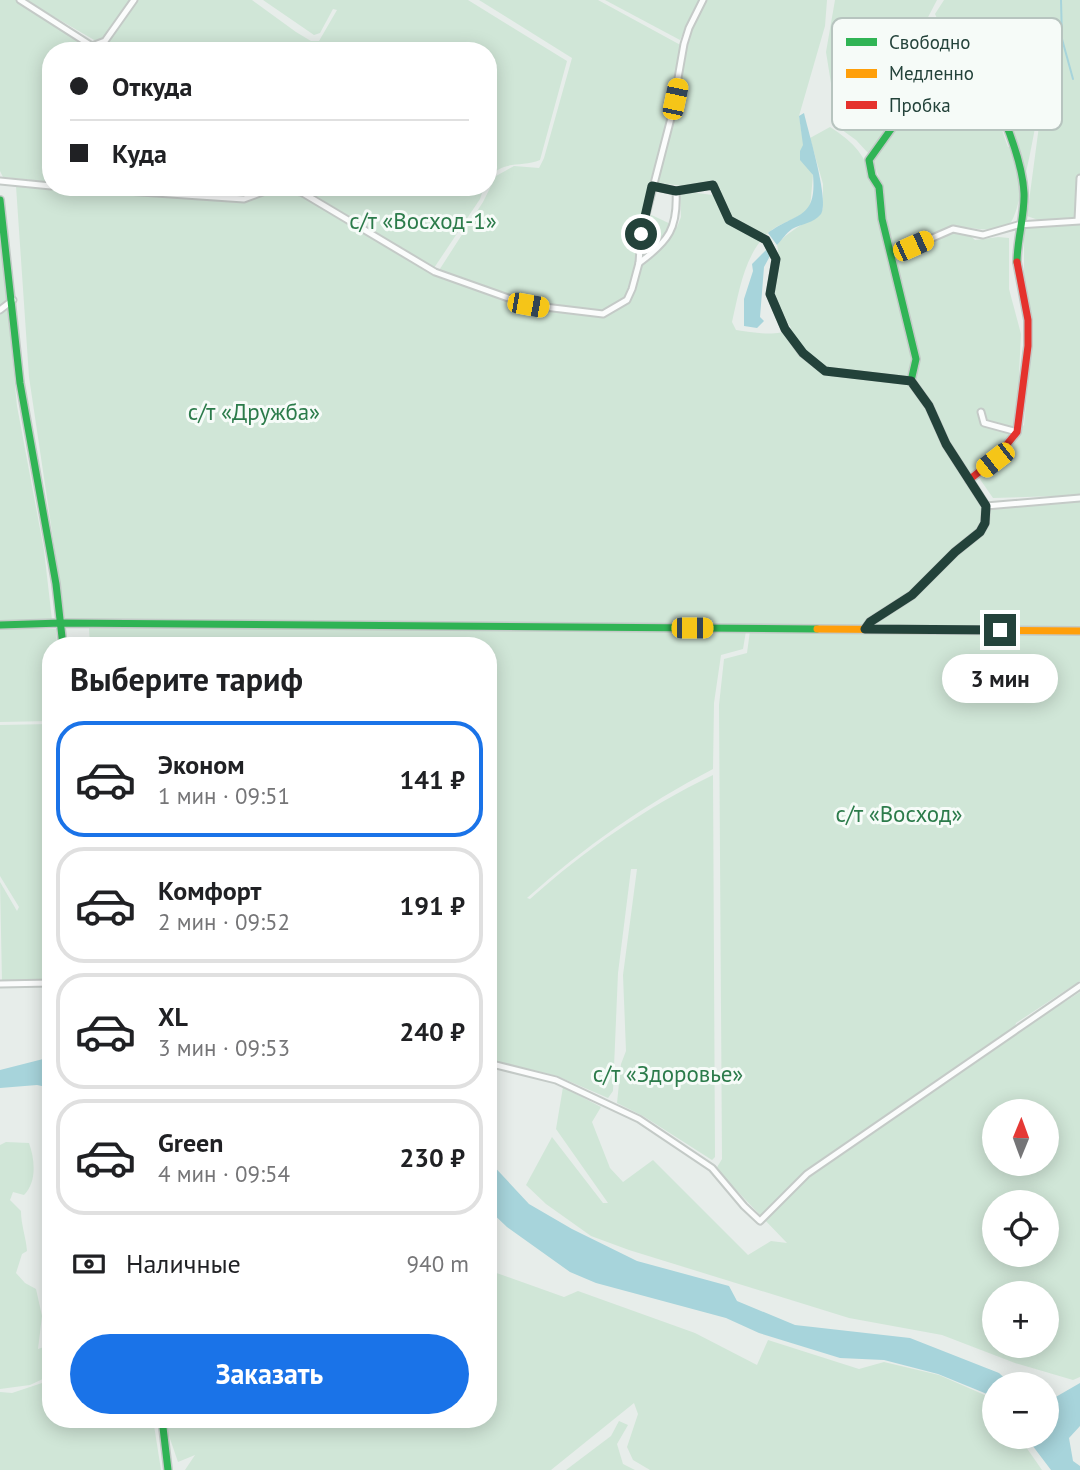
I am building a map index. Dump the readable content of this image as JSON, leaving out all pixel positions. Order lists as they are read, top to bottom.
{
  "parks": [
    "с/т «Восход-1»",
    "с/т «Дружба»",
    "с/т «Восход»",
    "с/т «Здоровье»"
  ],
  "legend": ["Свободно", "Медленно", "Пробка"],
  "north": "top",
  "page": {
    "banner": ["Откуда", "Куда"],
    "heading": "Выберите тариф",
    "bubble": "3 мин",
    "list": [
      {
        "name": "Эконом",
        "note": "1 мин · 09:51",
        "value": "141 ₽"
      },
      {
        "name": "Комфорт",
        "note": "2 мин · 09:52",
        "value": "191 ₽"
      },
      {
        "name": "XL",
        "note": "3 мин · 09:53",
        "value": "240 ₽"
      },
      {
        "name": "Green",
        "note": "4 мин · 09:54",
        "value": "230 ₽"
      }
    ],
    "map_buttons": ["+", "−"],
    "pay": ["Наличные", "940 m"],
    "buttons": "Заказать"
  }
}
